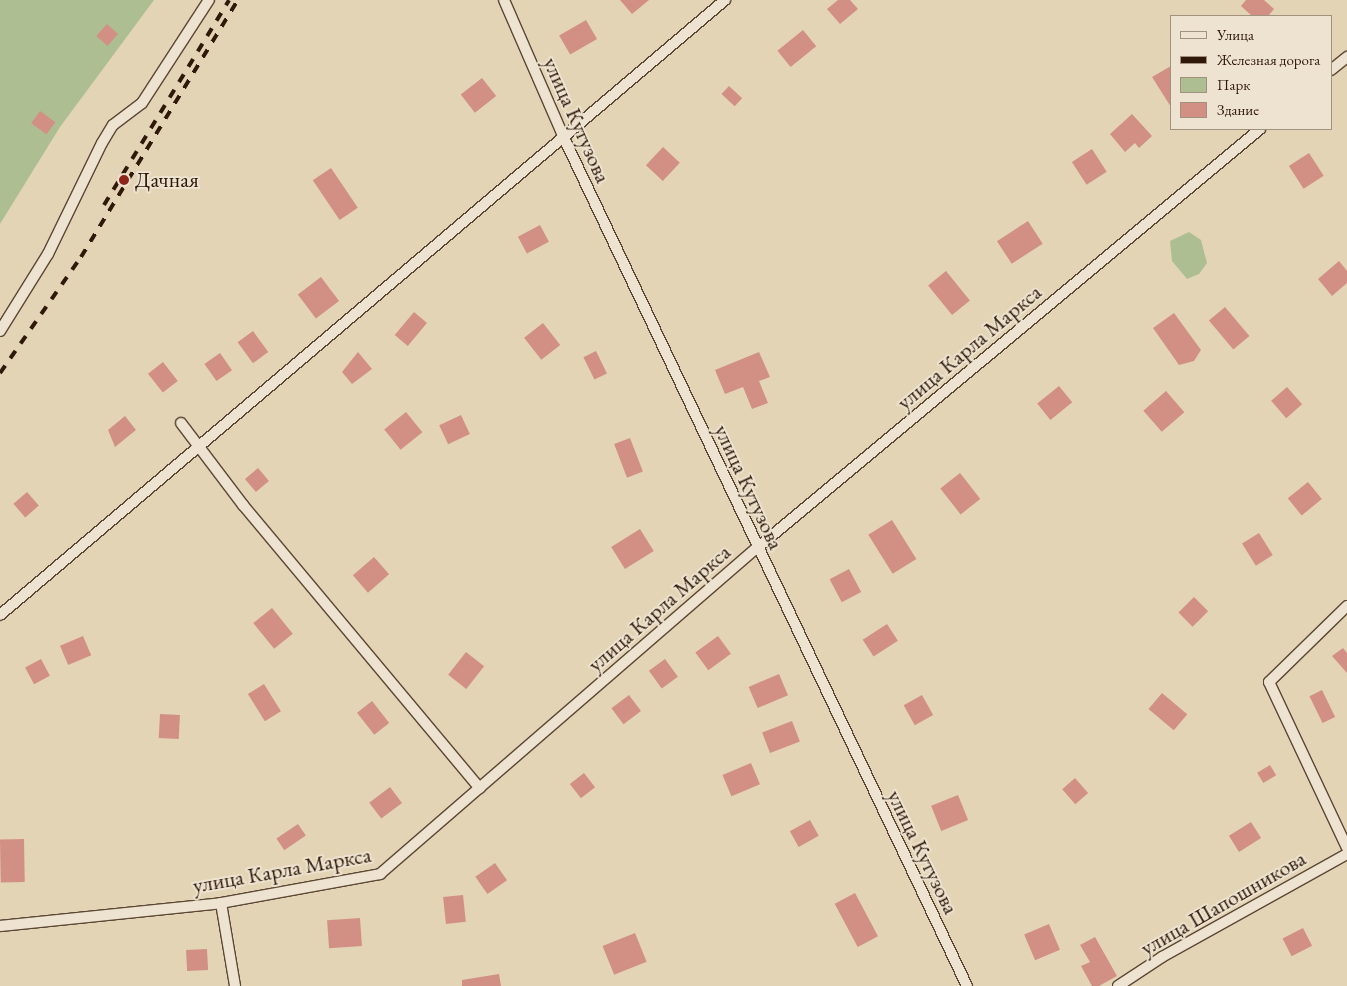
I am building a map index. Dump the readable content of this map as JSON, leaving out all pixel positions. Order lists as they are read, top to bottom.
{
  "streets": {
    "street": ["улица Кутузова", "улица Карла Маркса", "улица Шапошникова"]
  },
  "crossings": [
    ["улица Кутузова", "улица Карла Маркса"]
  ],
  "places": ["Дачная"],
  "legend": [
    "Улица",
    "Железная дорога",
    "Парк",
    "Здание"
  ]
}
